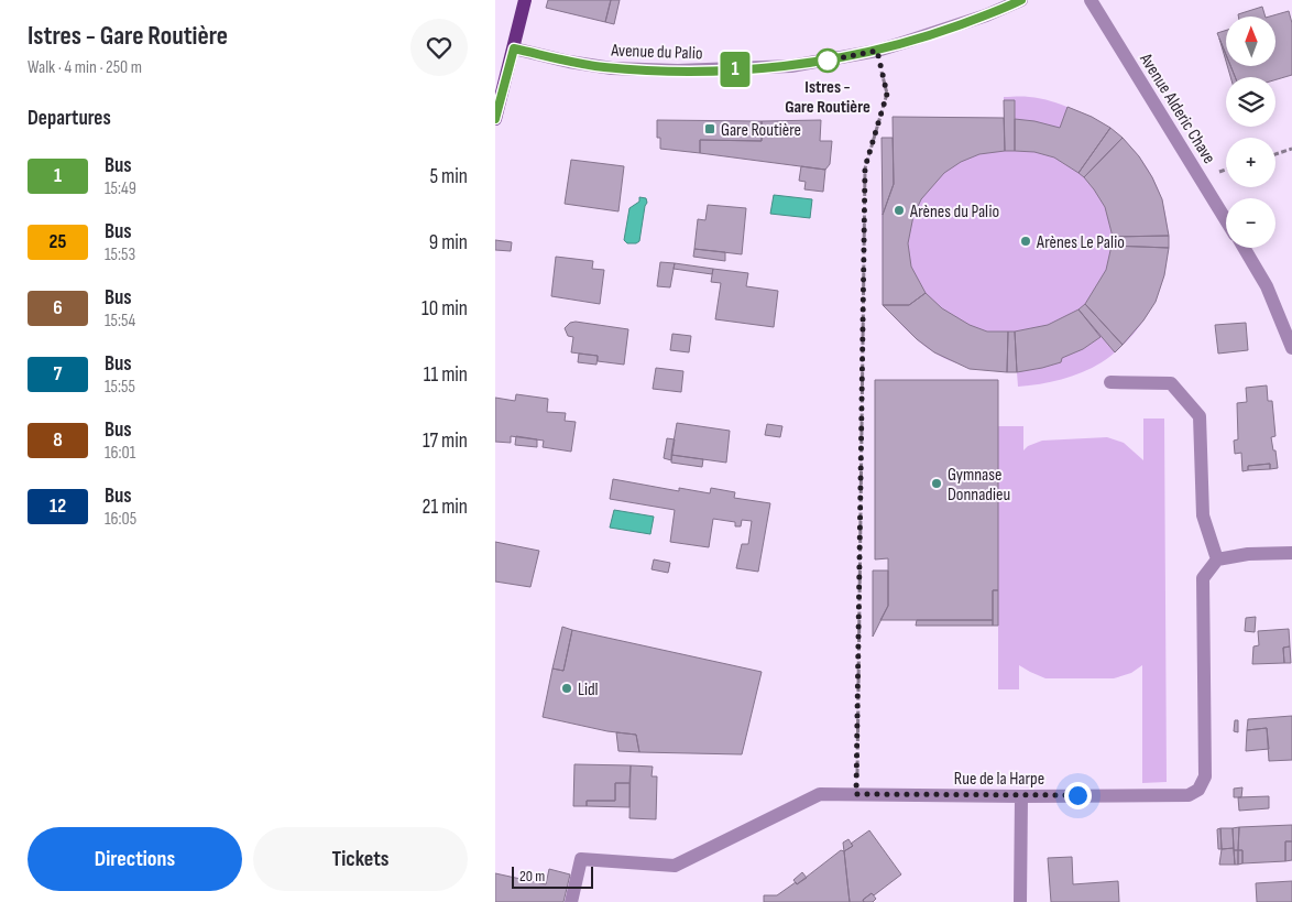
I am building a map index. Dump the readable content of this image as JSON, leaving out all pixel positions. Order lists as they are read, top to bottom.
{
  "streets": {
    "street": ["Avenue du Palio", "Avenue Alderic Chave", "Rue de la Harpe"]
  },
  "places": {
    "other": [
      "Istres - Gare Routière",
      "Arènes du Palio",
      "Arènes Le Palio",
      "Gymnase Donnadieu",
      "Lidl"
    ],
    "transit": ["Gare Routière"]
  },
  "lines": ["bus line 1"],
  "scale_bar": "20 m",
  "north": "top",
  "page": {
    "heading": [
      ["Istres - Gare Routière", "Walk · 4 min · 250 m"],
      "Departures"
    ],
    "on_map": "1",
    "map_buttons": ["+", "−"],
    "list": [
      {
        "mark": "1",
        "name": "Bus",
        "note": "15:49",
        "value": "5 min"
      },
      {
        "mark": "25",
        "name": "Bus",
        "note": "15:53",
        "value": "9 min"
      },
      {
        "mark": "6",
        "name": "Bus",
        "note": "15:54",
        "value": "10 min"
      },
      {
        "mark": "7",
        "name": "Bus",
        "note": "15:55",
        "value": "11 min"
      },
      {
        "mark": "8",
        "name": "Bus",
        "note": "16:01",
        "value": "17 min"
      },
      {
        "mark": "12",
        "name": "Bus",
        "note": "16:05",
        "value": "21 min"
      }
    ],
    "buttons": ["Directions", "Tickets"],
    "scale": "20 m"
  }
}
